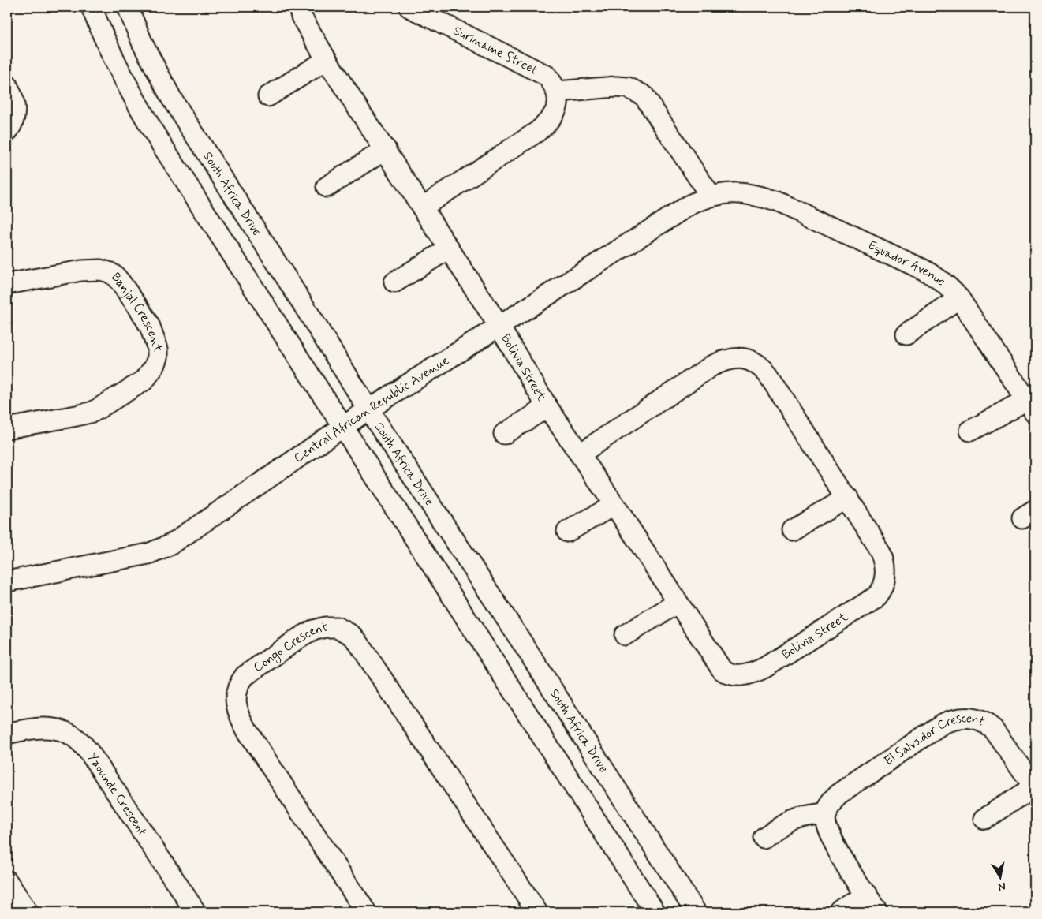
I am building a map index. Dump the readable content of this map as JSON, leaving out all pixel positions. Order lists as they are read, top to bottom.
{
  "streets": {
    "street": [
      "Suriname Street",
      "South Africa Drive",
      "Equador Avenue",
      "Banjal Crescent",
      "Bolivia Street",
      "Central African Republic Avenue",
      "Congo Crescent",
      "El Salvador Crescent",
      "Yaounde Crescent"
    ]
  },
  "crossings": [
    ["South Africa Drive", "Central African Republic Avenue"],
    ["Equador Avenue", "Central African Republic Avenue"],
    ["Bolivia Street", "Central African Republic Avenue"]
  ],
  "north": "bottom"
}
